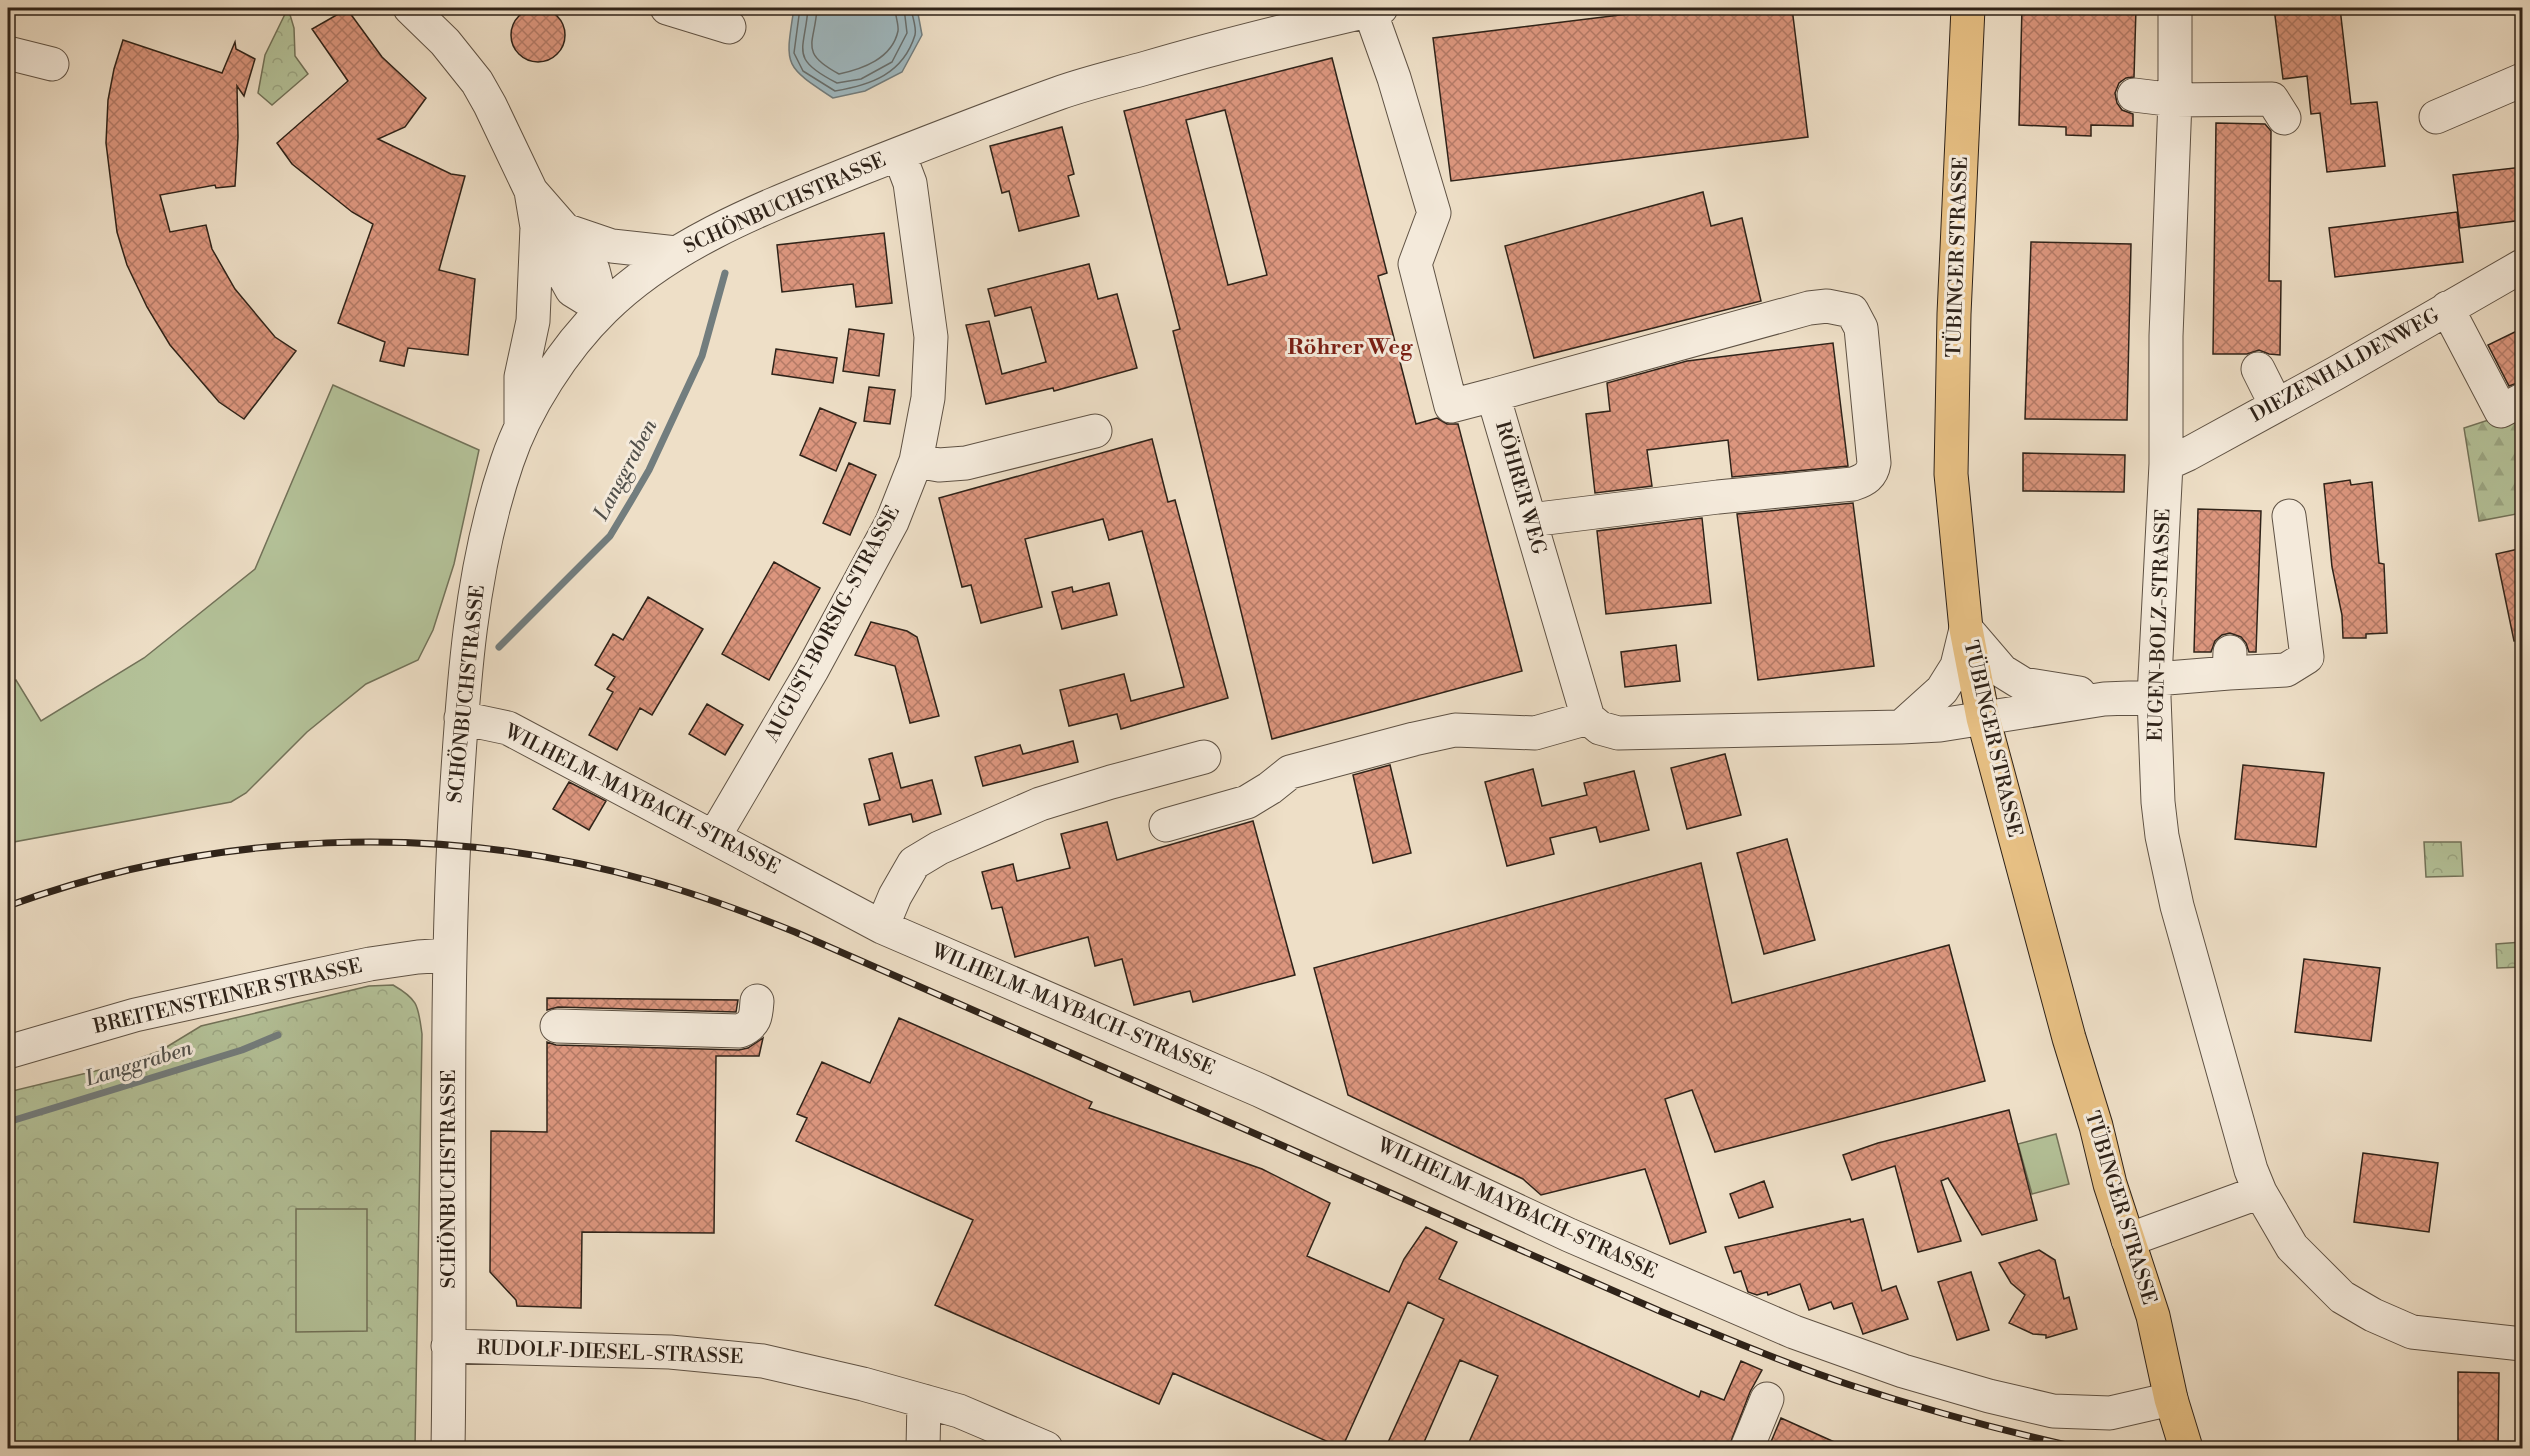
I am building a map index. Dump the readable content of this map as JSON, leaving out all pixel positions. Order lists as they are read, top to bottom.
{
  "streets": {
    "main road": ["TÜBINGER STRASSE"],
    "street": [
      "SCHÖNBUCHSTRASSE",
      "DIEZENHALDENWEG",
      "RÖHRER WEG",
      "AUGUST-BORSIG-STRASSE",
      "EUGEN-BOLZ-STRASSE",
      "WILHELM-MAYBACH-STRASSE",
      "BREITENSTEINER STRASSE",
      "RUDOLF-DIESEL-STRASSE"
    ]
  },
  "crossings": [
    ["SCHÖNBUCHSTRASSE", "RÖHRER WEG"],
    ["SCHÖNBUCHSTRASSE", "AUGUST-BORSIG-STRASSE"],
    ["SCHÖNBUCHSTRASSE", "WILHELM-MAYBACH-STRASSE"],
    ["SCHÖNBUCHSTRASSE", "BREITENSTEINER STRASSE"],
    ["SCHÖNBUCHSTRASSE", "RUDOLF-DIESEL-STRASSE"],
    ["TÜBINGER STRASSE", "WILHELM-MAYBACH-STRASSE"],
    ["DIEZENHALDENWEG", "EUGEN-BOLZ-STRASSE"],
    ["AUGUST-BORSIG-STRASSE", "WILHELM-MAYBACH-STRASSE"]
  ],
  "districts": ["Röhrer Weg"],
  "water": ["Langgraben"]
}
